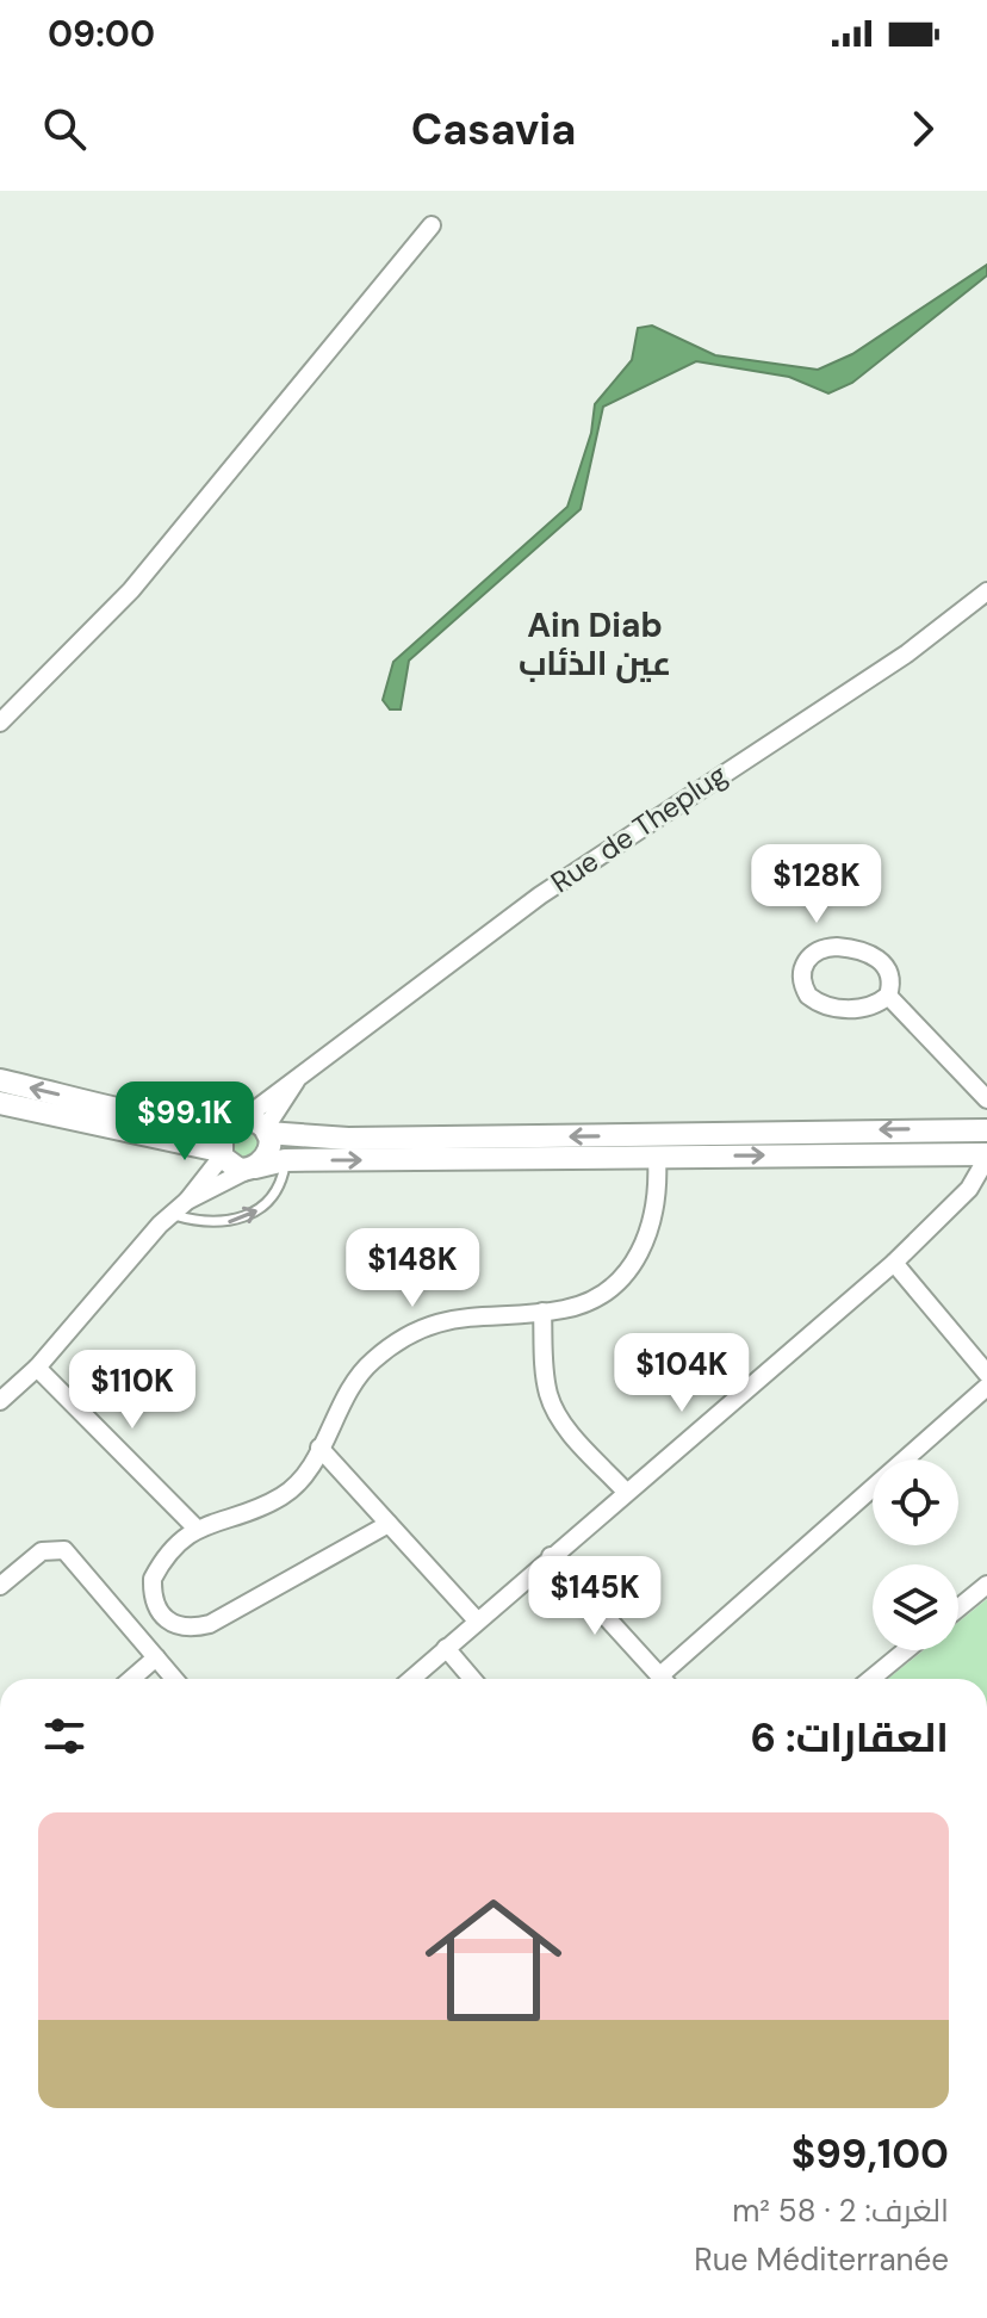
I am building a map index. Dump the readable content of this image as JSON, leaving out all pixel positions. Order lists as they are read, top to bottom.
{
  "streets": {
    "street": ["Rue de Theplug"]
  },
  "districts": ["Ain Diab عين الذئاب"],
  "page": {
    "status": "09:00",
    "header": "Casavia",
    "price": [
      "$128K",
      "$99.1K",
      "$148K",
      "$104K",
      "$110K",
      "$145K"
    ],
    "heading": "العقارات: 6",
    "list": [
      {
        "name": "$99,100",
        "note": "الغرف: 2 · 58 m² · Rue Méditerranée"
      }
    ]
  }
}
